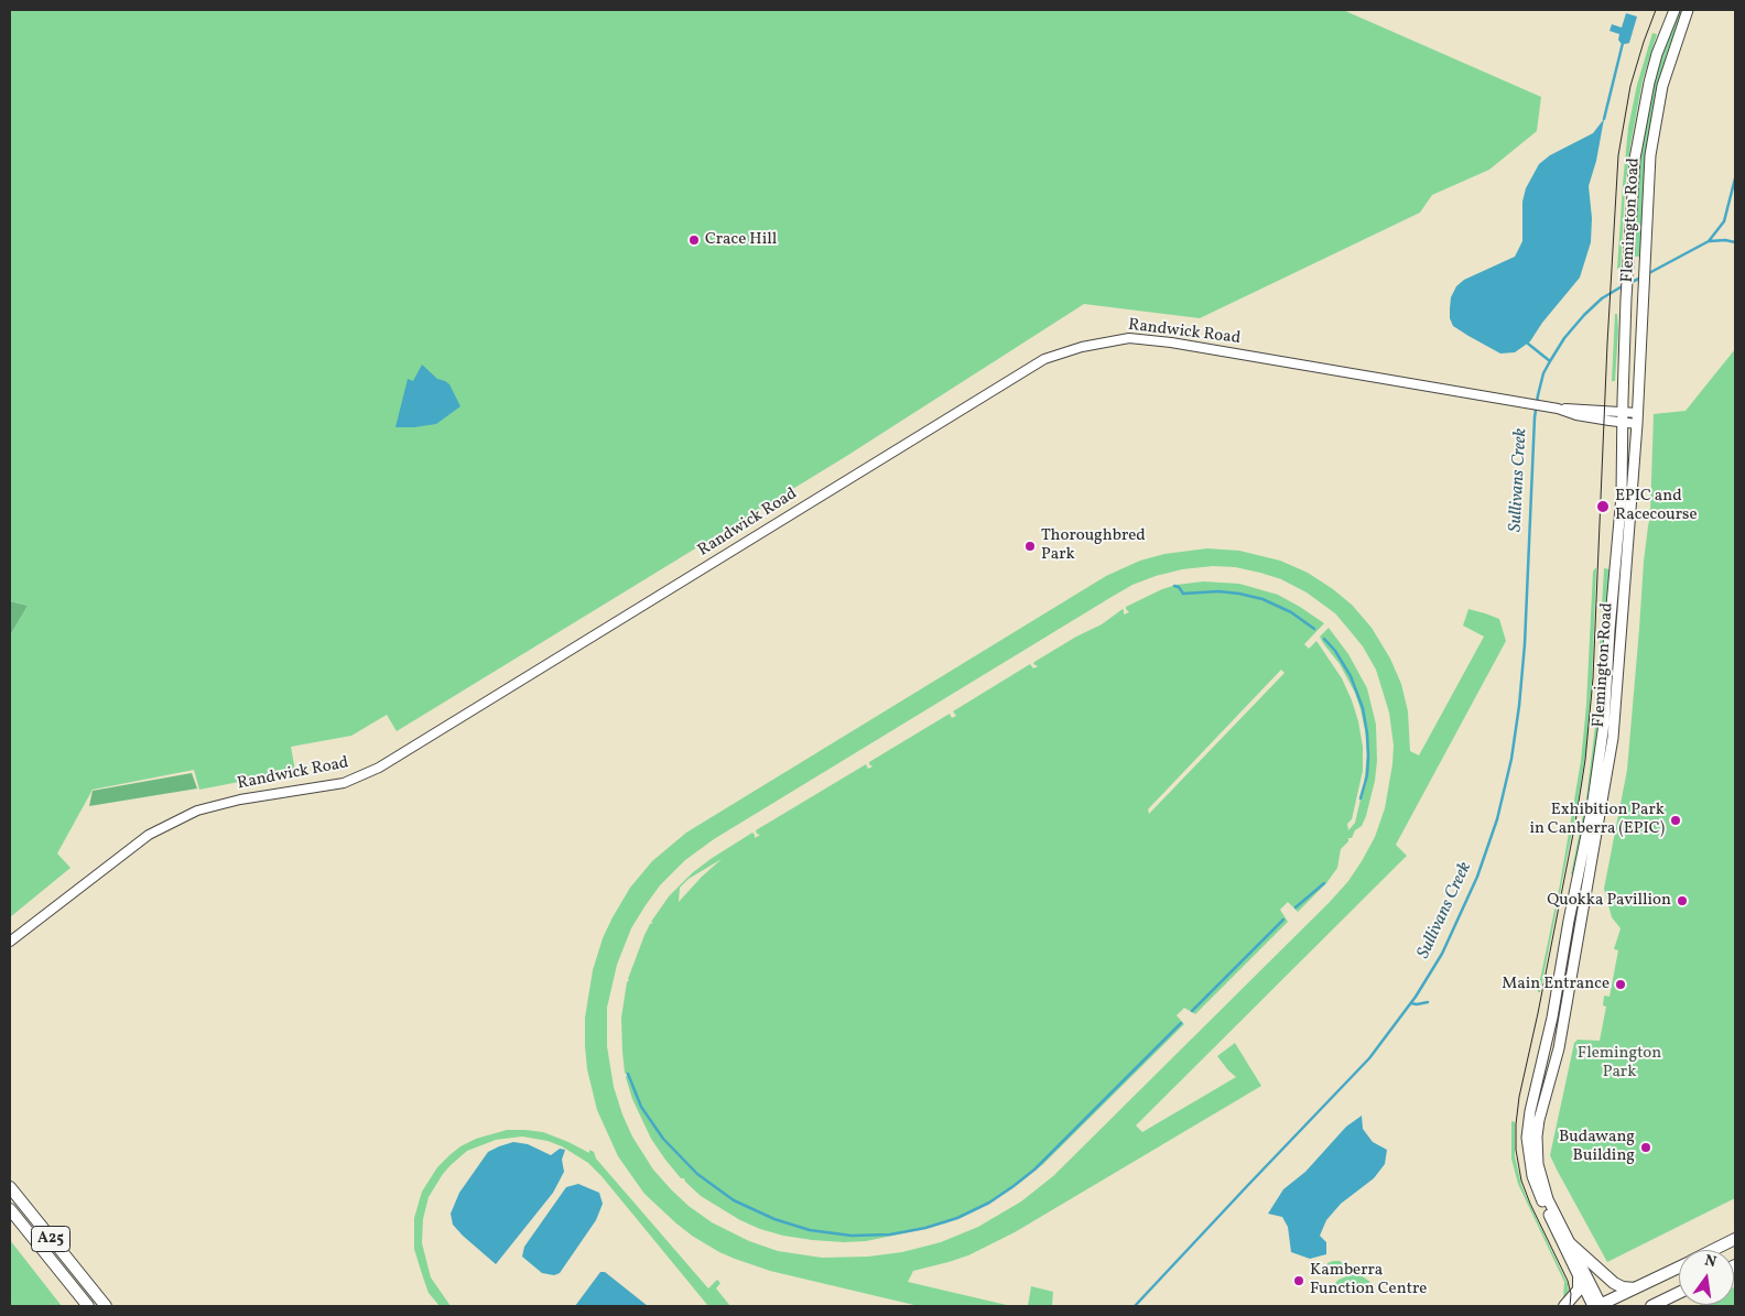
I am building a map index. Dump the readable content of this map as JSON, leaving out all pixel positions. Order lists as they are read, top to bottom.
{
  "streets": {
    "highway": ["A25"],
    "main road": ["Flemington Road"],
    "street": ["Randwick Road"]
  },
  "crossings": [
    ["Flemington Road", "Randwick Road"]
  ],
  "water": ["Sullivans Creek"],
  "parks": ["Flemington Park"],
  "places": [
    "Crace Hill",
    "EPIC and Racecourse",
    "Thoroughbred Park",
    "Exhibition Park in Canberra (EPIC)",
    "Quokka Pavillion",
    "Main Entrance",
    "Budawang Building",
    "Kamberra Function Centre"
  ],
  "north": "top"
}
